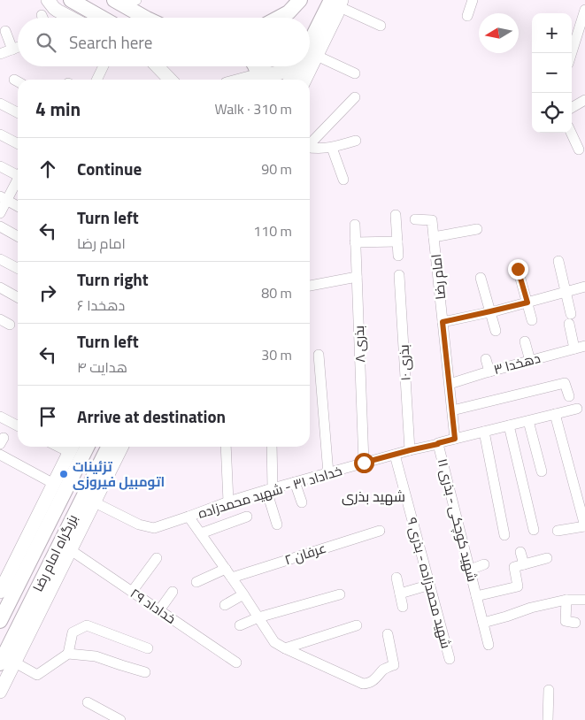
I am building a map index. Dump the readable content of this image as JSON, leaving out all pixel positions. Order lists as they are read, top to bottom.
{
  "streets": {
    "highway": ["بزرگراه امام رضا"],
    "street": [
      "امام رضا",
      "بذری ۸",
      "بذری ۱۰",
      "دهخدا ۳",
      "خداداد ۳۱ - شهید محمدزاده",
      "شهید کوچکی - بذری ۱۱",
      "عرفان ۲",
      "شهید محمدزاده - بذری ۹",
      "خداداد ۲۹"
    ]
  },
  "crossings": [
    ["امام رضا", "دهخدا ۳"],
    ["امام رضا", "خداداد ۳۱ - شهید محمدزاده"],
    ["بذری ۸", "خداداد ۳۱ - شهید محمدزاده"],
    ["بذری ۱۰", "خداداد ۳۱ - شهید محمدزاده"],
    ["خداداد ۳۱ - شهید محمدزاده", "شهید کوچکی - بذری ۱۱"],
    ["خداداد ۳۱ - شهید محمدزاده", "بزرگراه امام رضا"],
    ["خداداد ۳۱ - شهید محمدزاده", "شهید محمدزاده - بذری ۹"]
  ],
  "districts": ["شهید بذری"],
  "places": ["تزئینات اتومبیل فیروزی"],
  "north": "left",
  "page": {
    "map_buttons": ["+", "−"],
    "search": "Search here",
    "heading": ["4 min", "Walk · 310 m"],
    "list": [
      ["Continue", "90 m"],
      ["Turn left", "امام رضا", "110 m"],
      ["Turn right", "دهخدا ۶", "80 m"],
      ["Turn left", "هدایت ۴", "30 m"],
      "Arrive at destination"
    ]
  }
}
